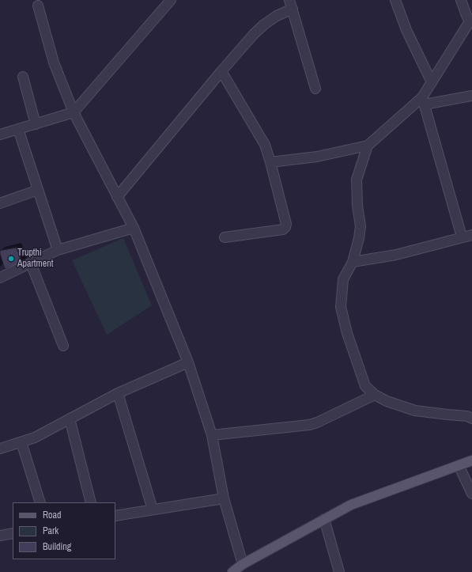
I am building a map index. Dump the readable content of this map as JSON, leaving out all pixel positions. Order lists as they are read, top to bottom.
{
  "places": ["Trupthi Apartment"],
  "legend": ["Road", "Park", "Building"]
}
